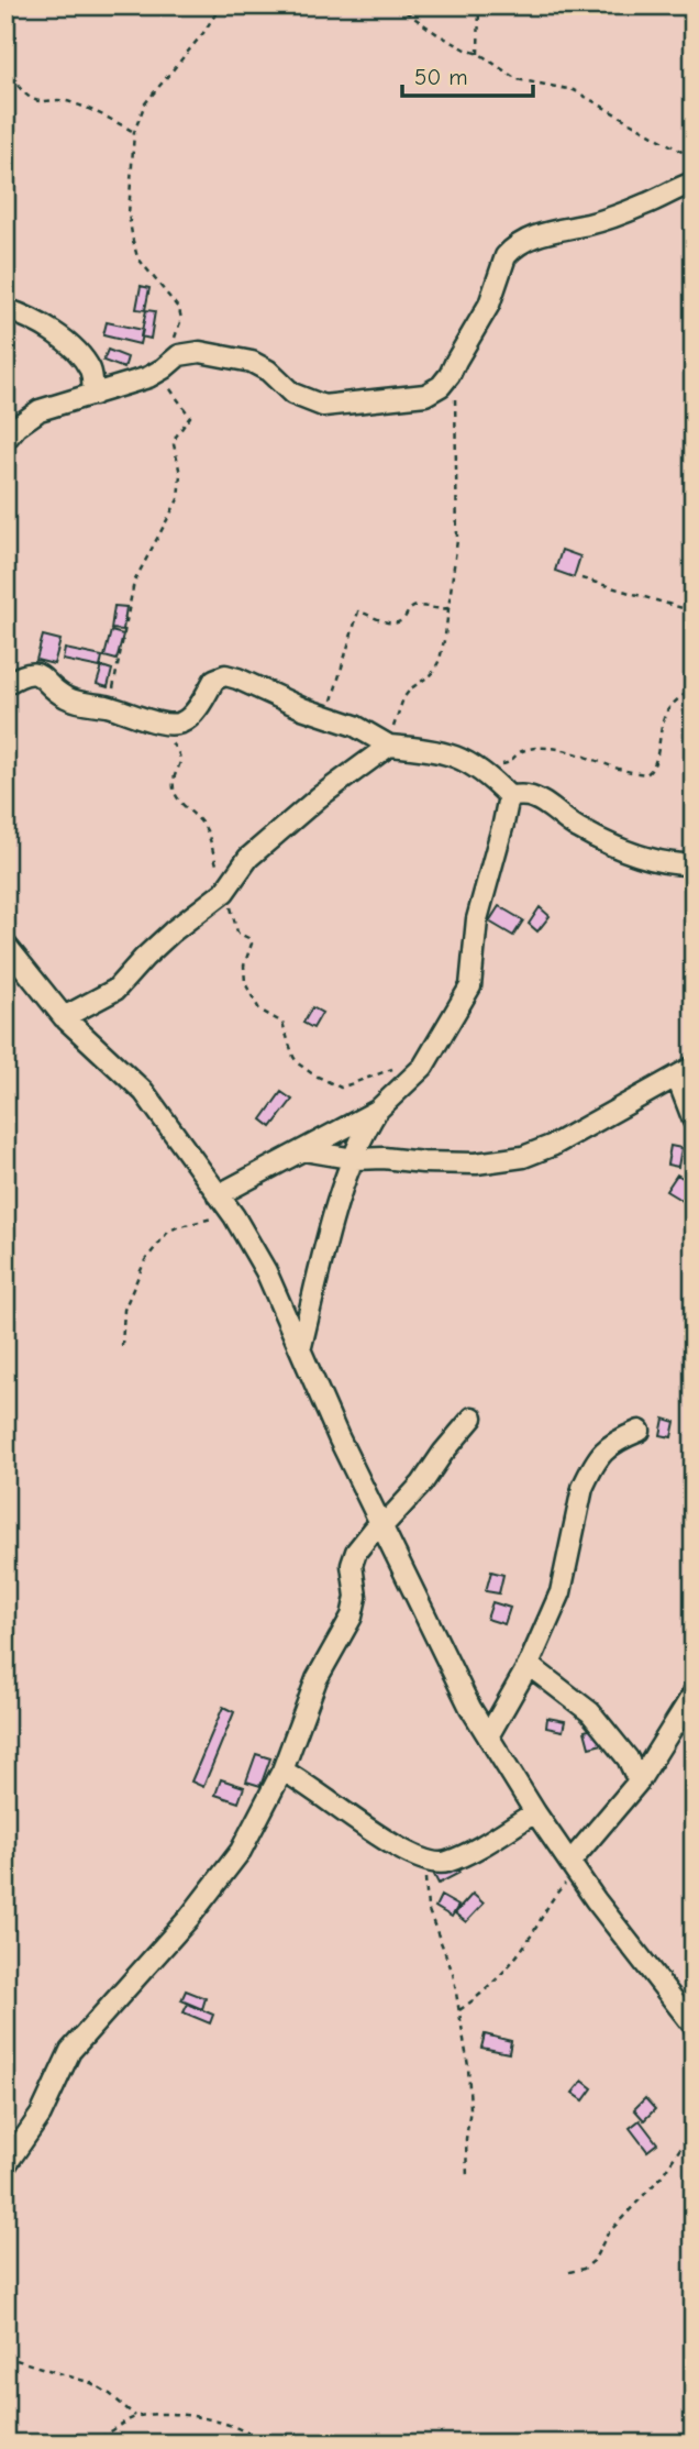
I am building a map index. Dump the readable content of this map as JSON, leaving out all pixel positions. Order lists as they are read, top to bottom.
{
  "scale_bar": "50 m"
}
